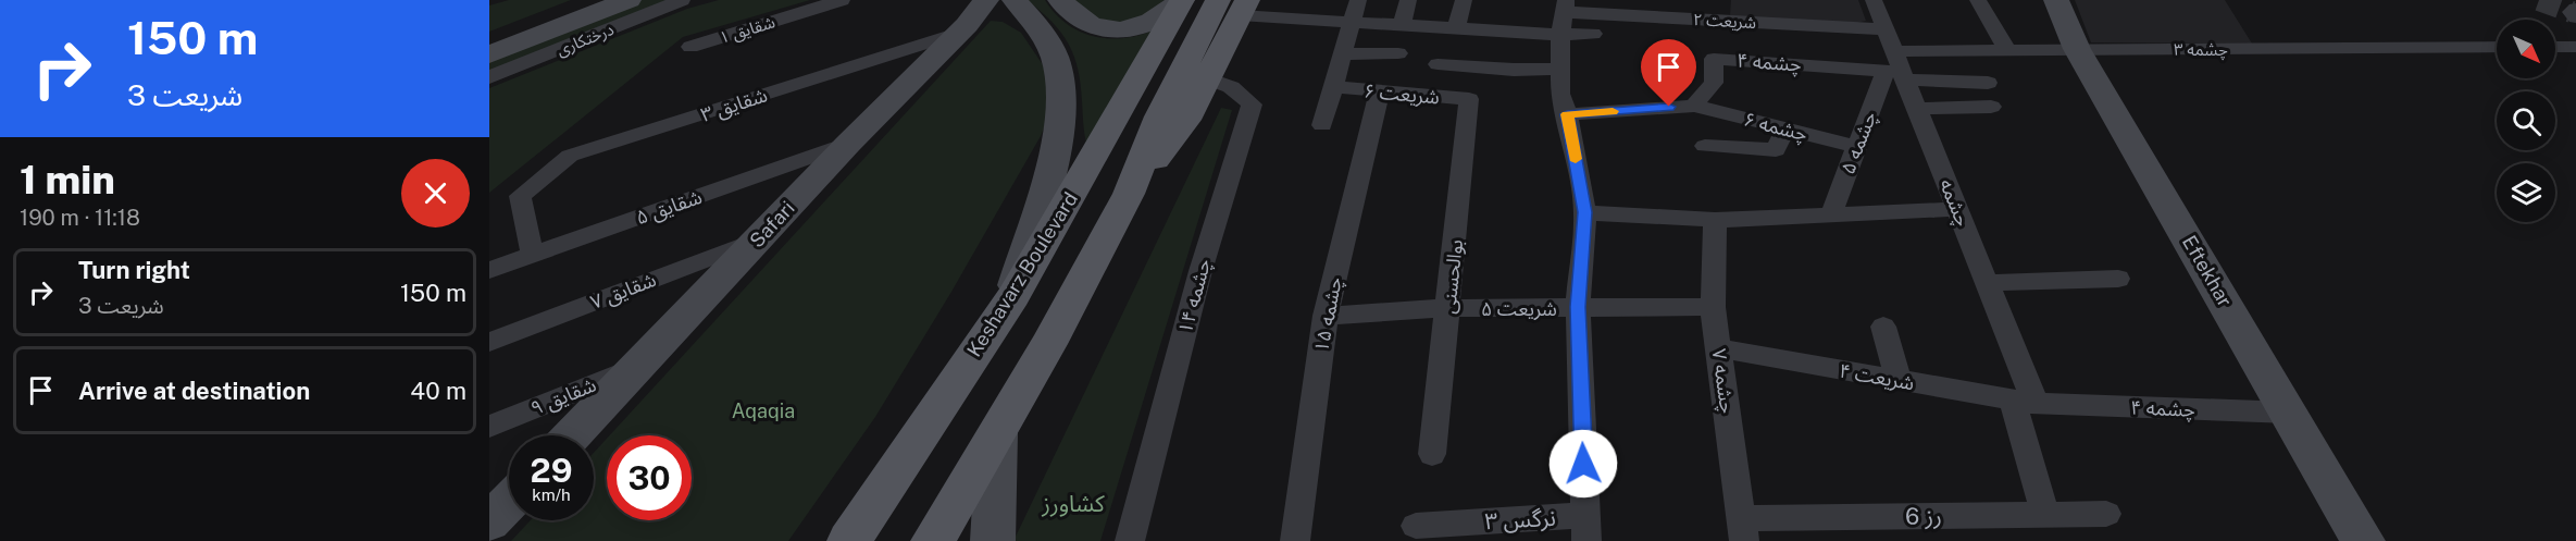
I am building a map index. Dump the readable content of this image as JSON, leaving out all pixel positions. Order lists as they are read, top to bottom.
{
  "streets": {
    "main road": ["Keshavarz Boulevard"],
    "street": [
      "شریعت ۲",
      "شقایق ۱",
      "درختکاری",
      "چشمه ۳",
      "چشمه ۴",
      "شریعت ۶",
      "شقایق ۳",
      "چشمه ۶",
      "چشمه ۵",
      "چشمه",
      "شقایق ۵",
      "Safari",
      "Eftekhar",
      "بوالحسنی",
      "شقایق ۷",
      "چشمه ۱۴",
      "شریعت ۵",
      "چشمه ۱۵",
      "شریعت ۴",
      "چشمه ۷",
      "شقایق ۹",
      "رز 6",
      "نرگس ۳"
    ]
  },
  "crossings": [
    ["شریعت ۲", "چشمه"],
    ["چشمه ۳", "چشمه ۴"],
    ["چشمه ۳", "چشمه ۵"],
    ["چشمه ۳", "چشمه"],
    ["چشمه ۳", "Eftekhar"],
    ["چشمه ۴", "چشمه ۶"],
    ["چشمه ۴", "چشمه ۵"],
    ["چشمه ۴", "چشمه"],
    ["چشمه ۴", "Eftekhar"],
    ["چشمه ۴", "شریعت ۴"],
    ["شریعت ۶", "بوالحسنی"],
    ["شریعت ۶", "چشمه ۱۵"],
    ["شقایق ۳", "شقایق ۵"],
    ["شقایق ۳", "Safari"],
    ["چشمه ۶", "چشمه ۵"],
    ["چشمه ۵", "چشمه"],
    ["چشمه", "شریعت ۴"],
    ["چشمه", "رز 6"],
    ["شقایق ۵", "Safari"],
    ["Safari", "شقایق ۷"],
    ["Safari", "شقایق ۹"],
    ["بوالحسنی", "شریعت ۵"],
    ["شریعت ۵", "چشمه ۱۵"],
    ["شریعت ۵", "چشمه ۷"],
    ["شریعت ۴", "چشمه ۷"],
    ["چشمه ۷", "رز 6"]
  ],
  "parks": ["Aqaqia", "کشاورز"],
  "north": "bottom right",
  "page": {
    "turn": ["150 m", "شریعت 3"],
    "heading": ["1 min", "190 m · 11:18"],
    "list": [
      {
        "name": "Turn right",
        "note": "شریعت 3",
        "value": "150 m"
      },
      {
        "name": "Arrive at destination",
        "value": "40 m"
      }
    ],
    "speed": "29 km/h",
    "limit": "30"
  }
}
